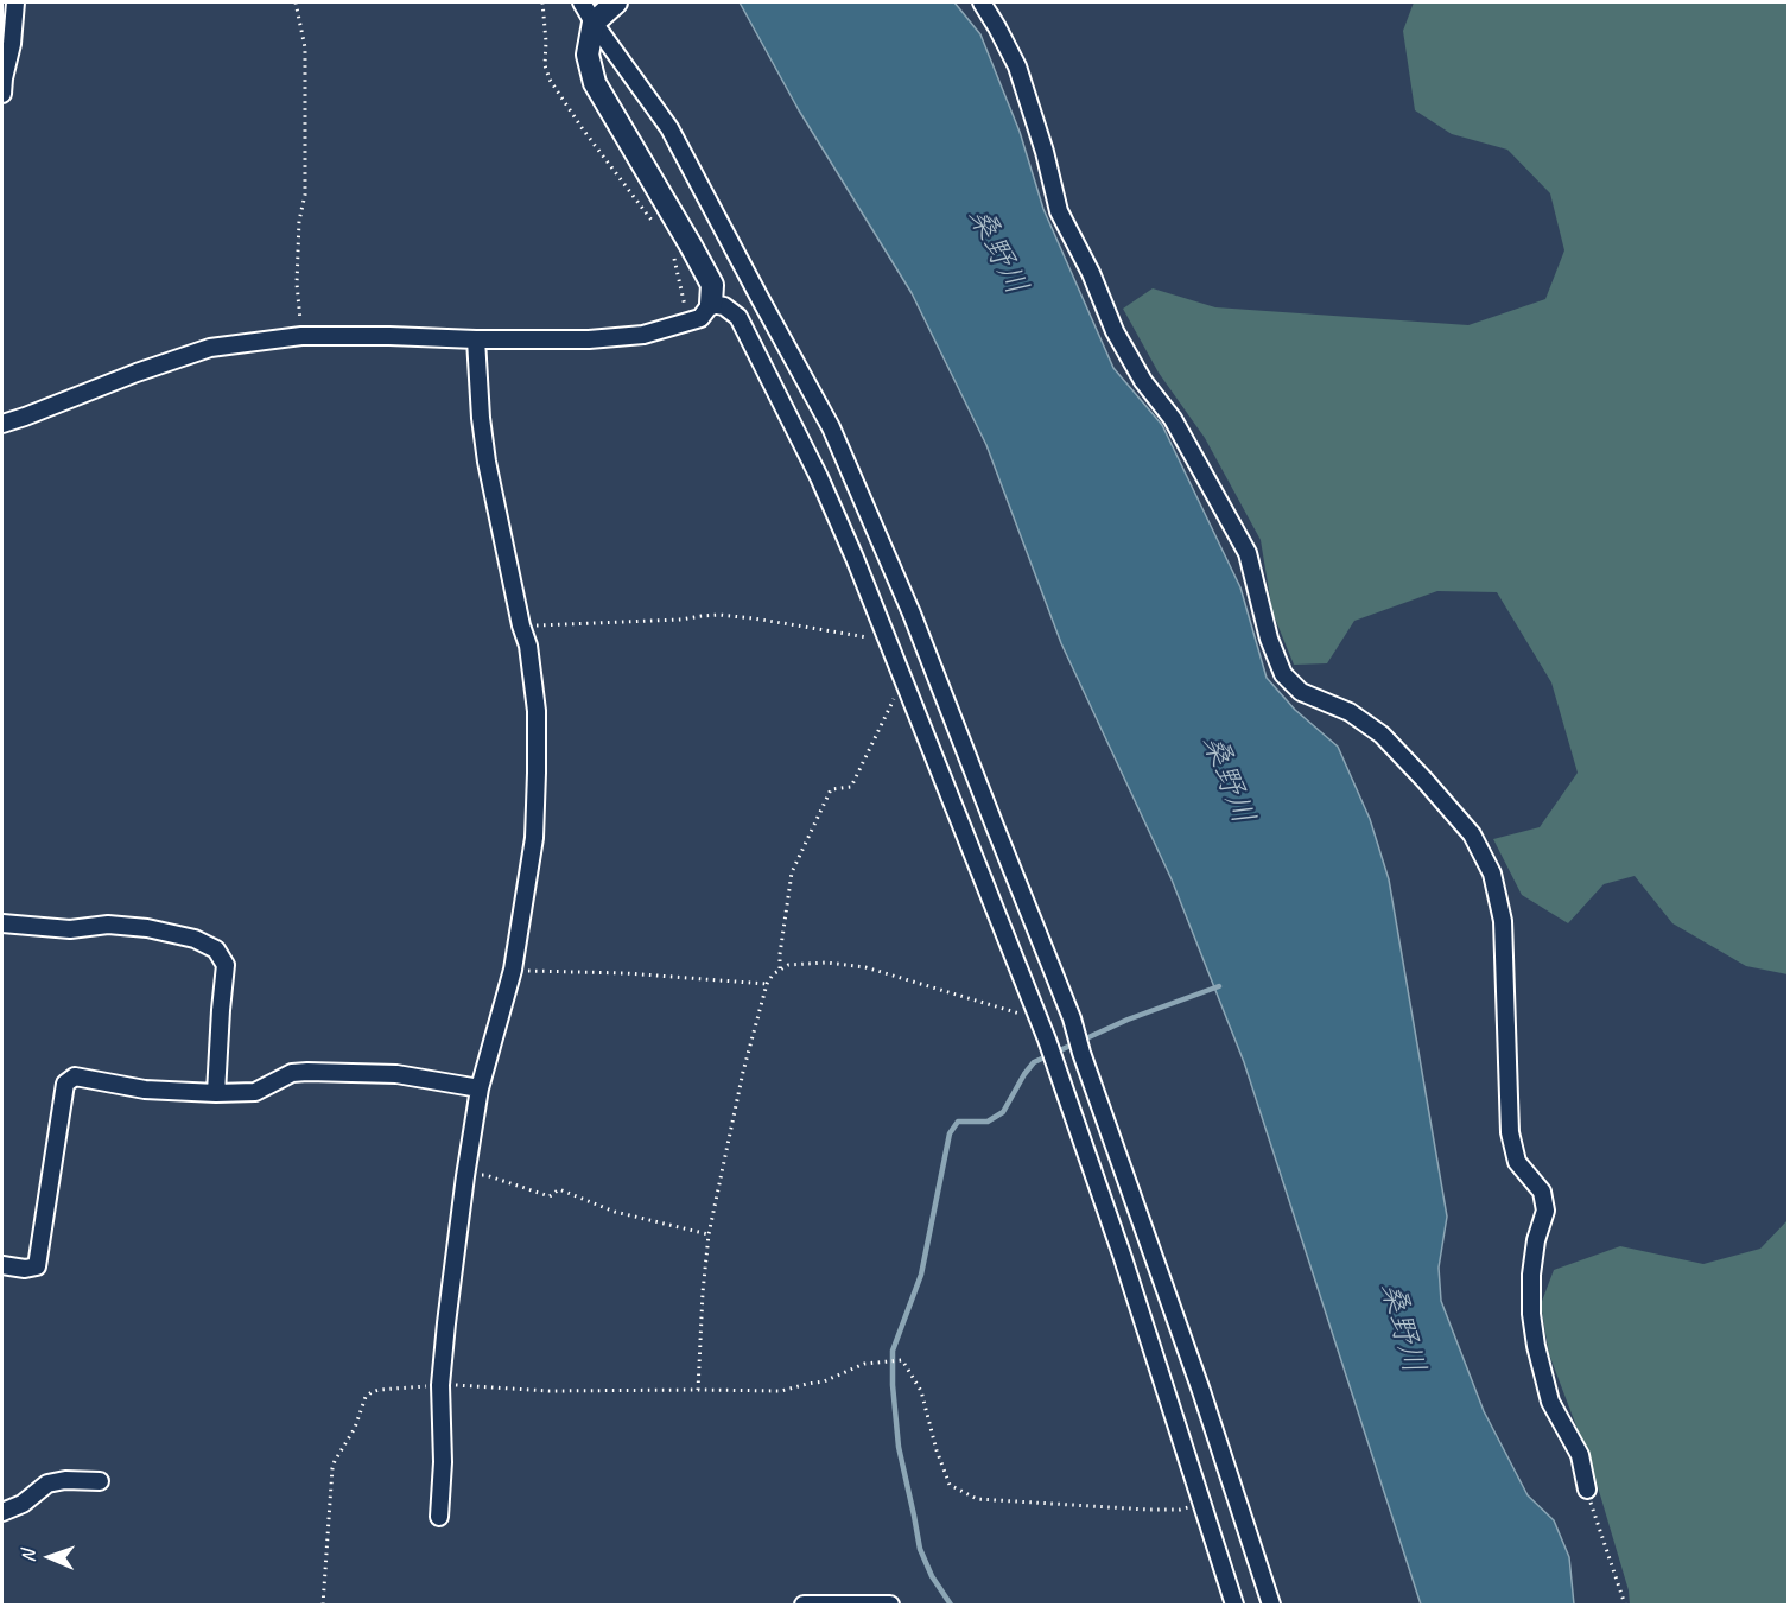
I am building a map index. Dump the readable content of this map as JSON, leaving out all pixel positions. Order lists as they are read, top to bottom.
{
  "water": ["桑野川"],
  "north": "left"
}
